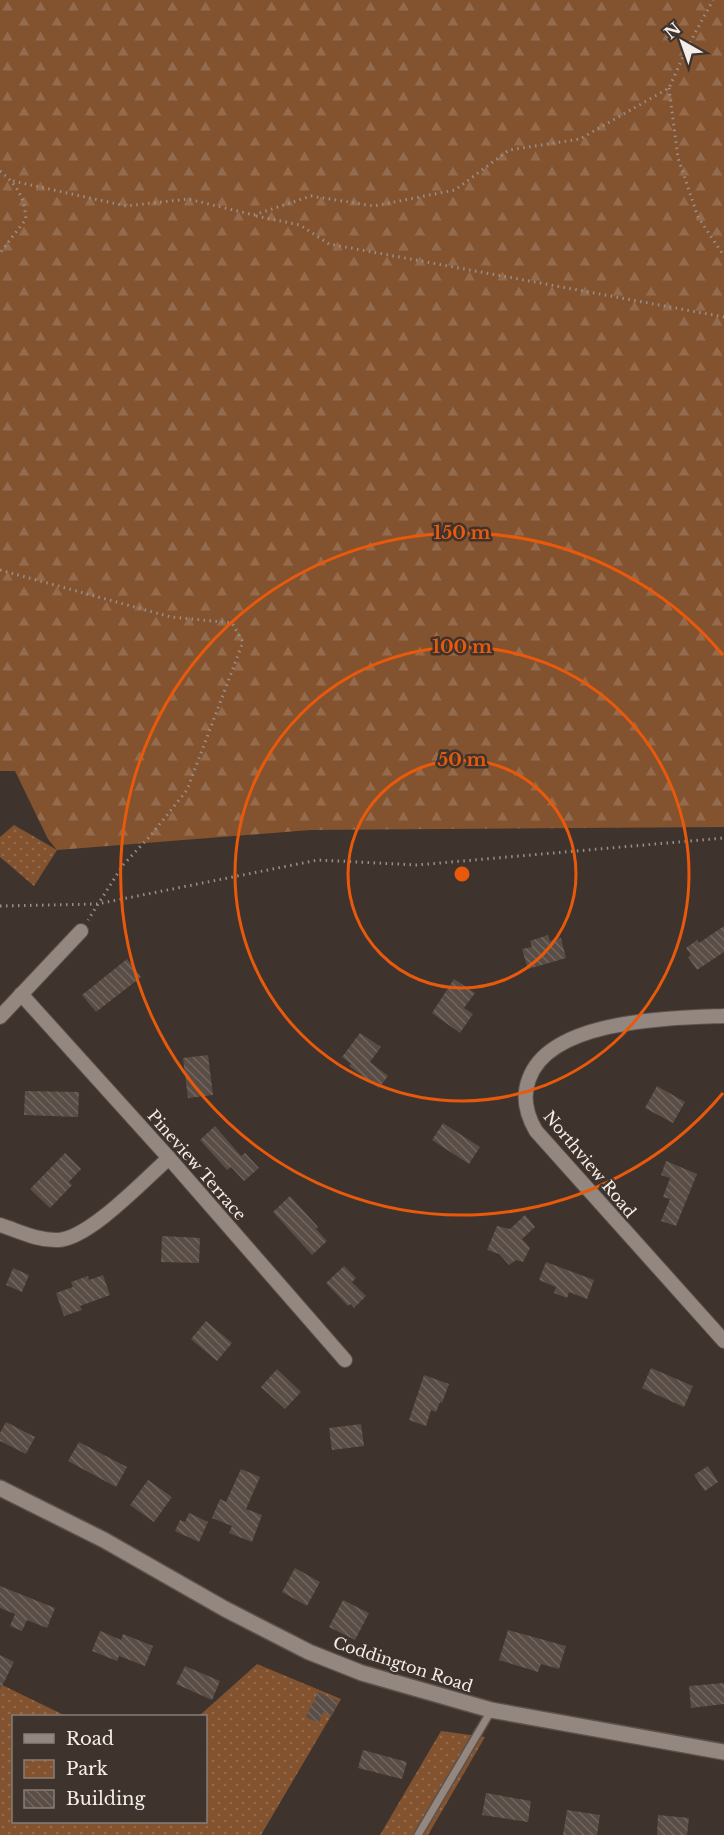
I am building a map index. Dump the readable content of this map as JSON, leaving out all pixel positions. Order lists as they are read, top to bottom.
{
  "streets": {
    "street": ["Northview Road", "Pineview Terrace", "Coddington Road"]
  },
  "legend": ["Road", "Park", "Building"],
  "north": "top left",
  "rings": ["150 m", "100 m", "50 m"]
}
